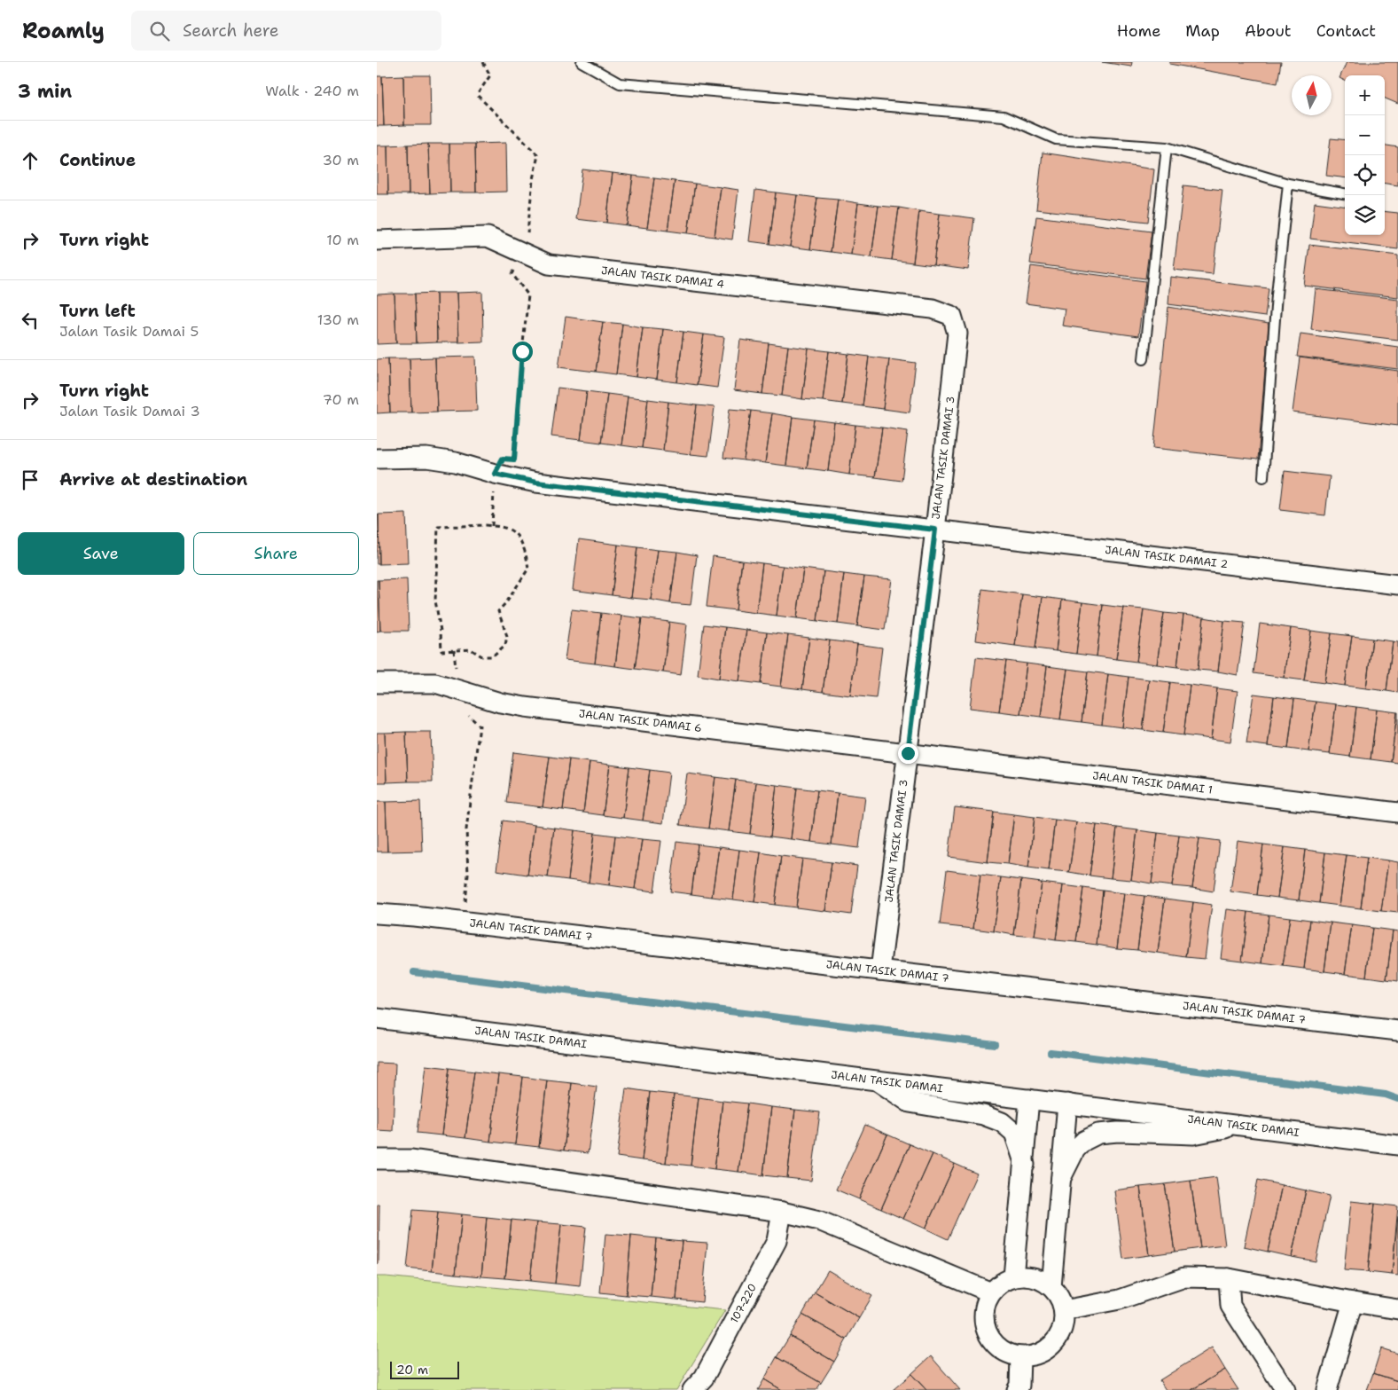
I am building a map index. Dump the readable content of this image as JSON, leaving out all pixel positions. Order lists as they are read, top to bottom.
{
  "streets": {
    "street": [
      "JALAN TASIK DAMAI 4",
      "JALAN TASIK DAMAI 3",
      "JALAN TASIK DAMAI 2",
      "JALAN TASIK DAMAI 6",
      "JALAN TASIK DAMAI 1",
      "JALAN TASIK DAMAI 7",
      "JALAN TASIK DAMAI",
      "107-220"
    ]
  },
  "crossings": [
    ["JALAN TASIK DAMAI 4", "JALAN TASIK DAMAI 3"],
    ["JALAN TASIK DAMAI 3", "JALAN TASIK DAMAI 2"],
    ["JALAN TASIK DAMAI 3", "JALAN TASIK DAMAI 6"],
    ["JALAN TASIK DAMAI 3", "JALAN TASIK DAMAI 1"],
    ["JALAN TASIK DAMAI 3", "JALAN TASIK DAMAI 7"],
    ["JALAN TASIK DAMAI 6", "JALAN TASIK DAMAI 1"]
  ],
  "scale_bar": "20 m",
  "north": "top",
  "page": {
    "header": "Roamly",
    "search": "Search here",
    "nav": [
      "Home",
      "Map",
      "About",
      "Contact"
    ],
    "heading": ["3 min", "Walk · 240 m"],
    "map_buttons": ["+", "−"],
    "list": [
      ["Continue", "30 m"],
      ["Turn right", "10 m"],
      ["Turn left", "Jalan Tasik Damai 5", "130 m"],
      ["Turn right", "Jalan Tasik Damai 3", "70 m"],
      "Arrive at destination"
    ],
    "buttons": ["Save", "Share"],
    "scale": "20 m"
  }
}
